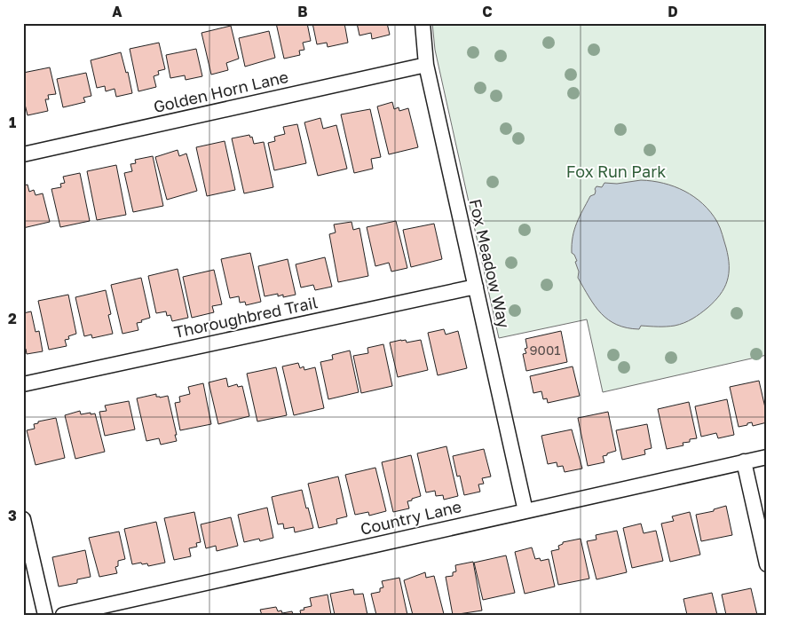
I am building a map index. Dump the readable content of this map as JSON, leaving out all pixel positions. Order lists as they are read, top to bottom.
{
  "streets": {
    "street": [
      "Golden Horn Lane",
      "Fox Meadow Way",
      "Thoroughbred Trail",
      "Country Lane"
    ]
  },
  "crossings": [
    ["Golden Horn Lane", "Fox Meadow Way"],
    ["Fox Meadow Way", "Thoroughbred Trail"],
    ["Fox Meadow Way", "Country Lane"]
  ],
  "parks": ["Fox Run Park"],
  "house_numbers": ["9001"],
  "grid": {
    "columns": [
      "A",
      "B",
      "C",
      "D"
    ],
    "rows": ["1", "2", "3"]
  }
}
